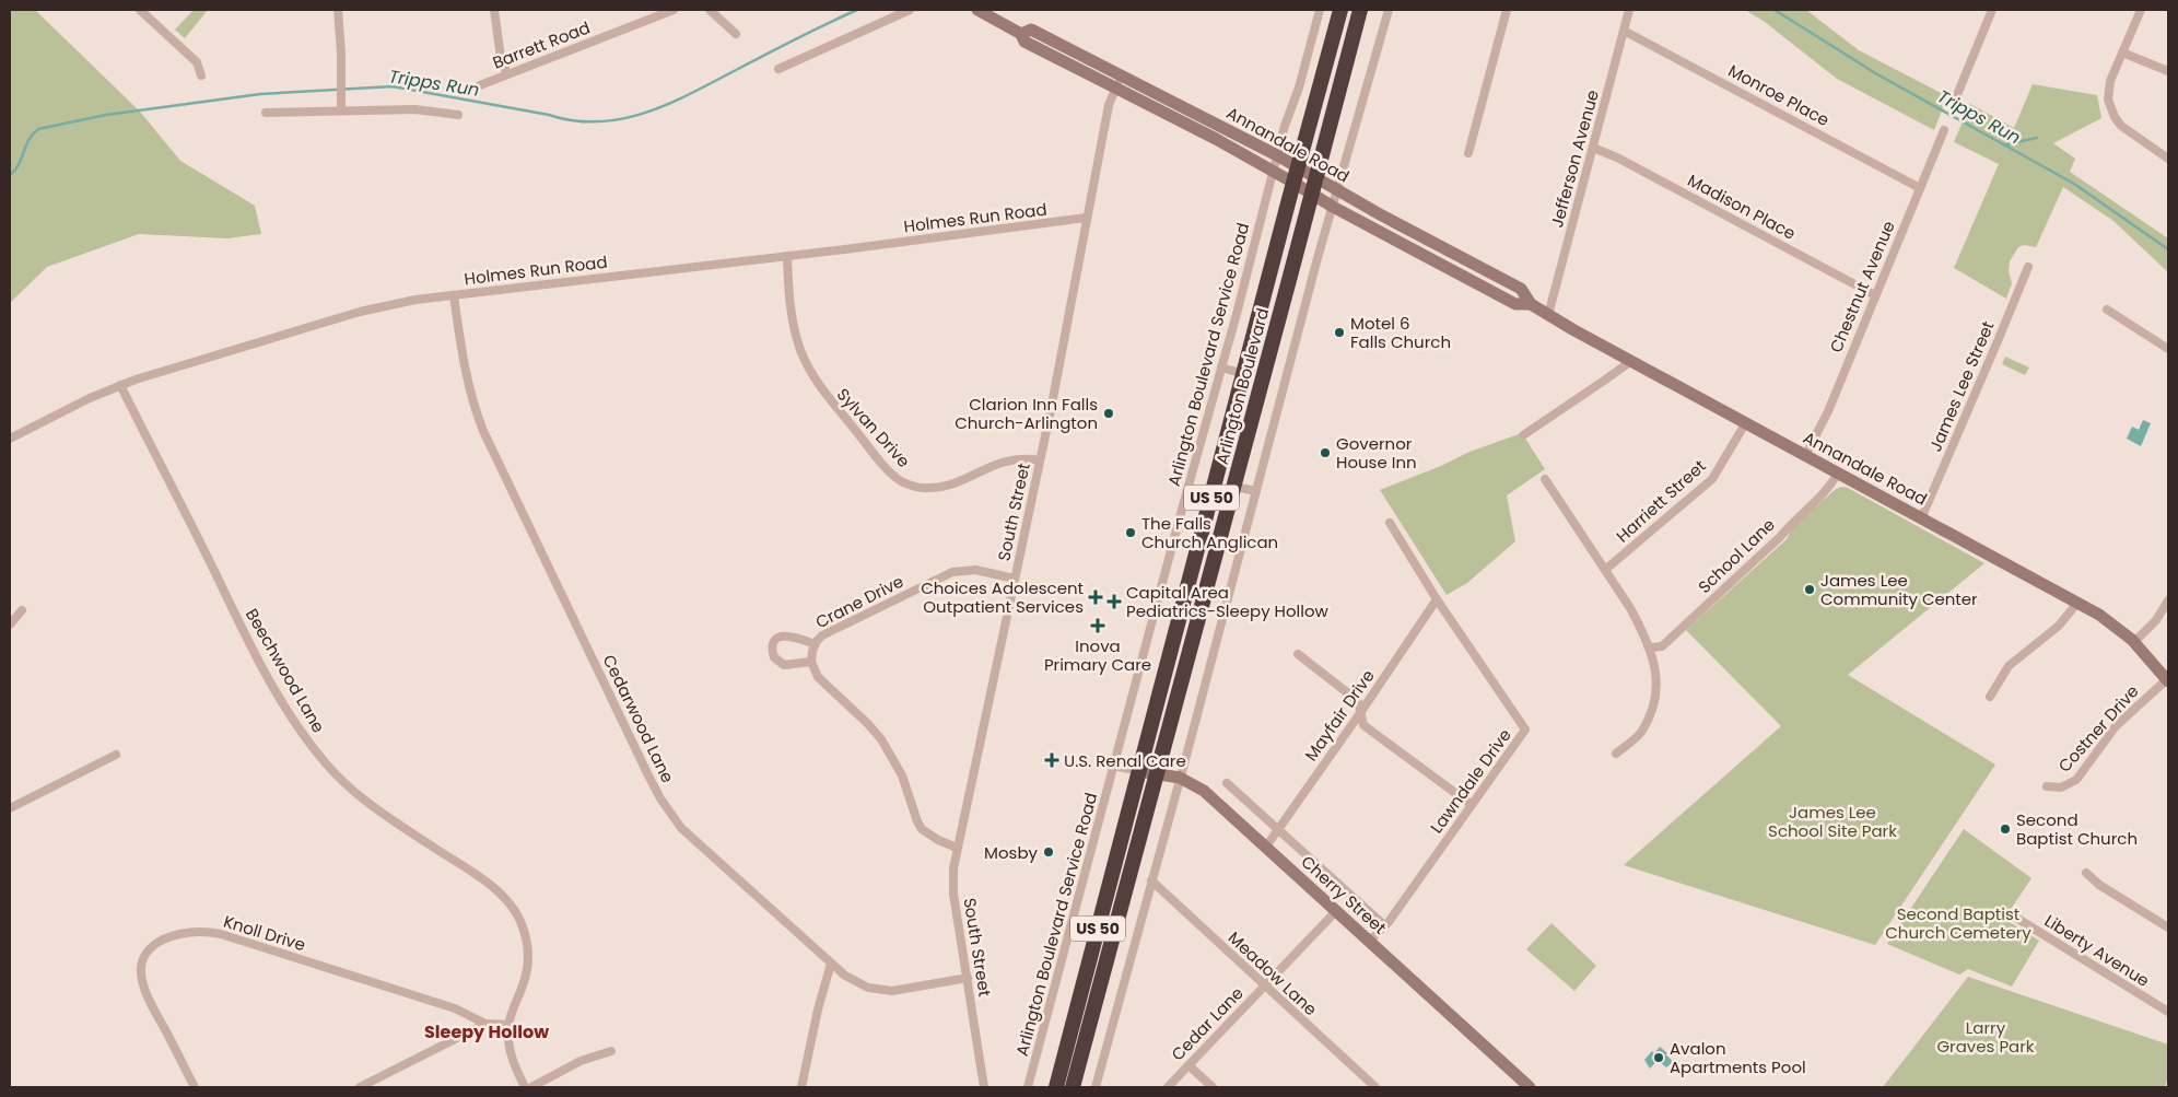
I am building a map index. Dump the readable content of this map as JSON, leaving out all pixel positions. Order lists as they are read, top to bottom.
{
  "streets": {
    "highway": ["Arlington Boulevard", "US 50"],
    "main road": ["Annandale Road", "Cherry Street"],
    "street": [
      "Barrett Road",
      "Monroe Place",
      "Jefferson Avenue",
      "Madison Place",
      "Holmes Run Road",
      "Chestnut Avenue",
      "Arlington Boulevard Service Road",
      "James Lee Street",
      "Sylvan Drive",
      "Harriett Street",
      "South Street",
      "School Lane",
      "Crane Drive",
      "Beechwood Lane",
      "Mayfair Drive",
      "Cedarwood Lane",
      "Costner Drive",
      "Lawndale Drive",
      "Knoll Drive",
      "Liberty Avenue",
      "Meadow Lane",
      "Cedar Lane"
    ]
  },
  "crossings": [
    ["Monroe Place", "Jefferson Avenue"],
    ["Monroe Place", "Chestnut Avenue"],
    ["Annandale Road", "Jefferson Avenue"],
    ["Annandale Road", "Chestnut Avenue"],
    ["Annandale Road", "Arlington Boulevard Service Road"],
    ["Annandale Road", "Arlington Boulevard"],
    ["Annandale Road", "James Lee Street"],
    ["Annandale Road", "Harriett Street"],
    ["Annandale Road", "South Street"],
    ["Annandale Road", "School Lane"],
    ["Annandale Road", "Costner Drive"],
    ["Jefferson Avenue", "Madison Place"],
    ["Madison Place", "Chestnut Avenue"],
    ["Holmes Run Road", "Sylvan Drive"],
    ["Holmes Run Road", "South Street"],
    ["Holmes Run Road", "Beechwood Lane"],
    ["Holmes Run Road", "Cedarwood Lane"],
    ["Arlington Boulevard Service Road", "Cherry Street"],
    ["Arlington Boulevard", "Cherry Street"],
    ["Sylvan Drive", "South Street"],
    ["South Street", "Crane Drive"],
    ["South Street", "Cedarwood Lane"],
    ["Mayfair Drive", "Lawndale Drive"],
    ["Mayfair Drive", "Cherry Street"],
    ["Lawndale Drive", "Cherry Street"],
    ["Cherry Street", "Cedar Lane"],
    ["Meadow Lane", "Cedar Lane"]
  ],
  "districts": ["Sleepy Hollow"],
  "water": ["Tripps Run"],
  "parks": ["James Lee School Site Park", "Second Baptist Church Cemetery", "Larry Graves Park"],
  "places": {
    "other": [
      "Motel 6 Falls Church",
      "Clarion Inn Falls Church-Arlington",
      "Governor House Inn",
      "The Falls Church Anglican",
      "James Lee Community Center",
      "Second Baptist Church",
      "Mosby",
      "Avalon Apartments Pool"
    ],
    "health": [
      "Choices Adolescent Outpatient Services",
      "Capital Area Pediatrics-Sleepy Hollow",
      "Inova Primary Care",
      "U.S. Renal Care"
    ]
  }
}
